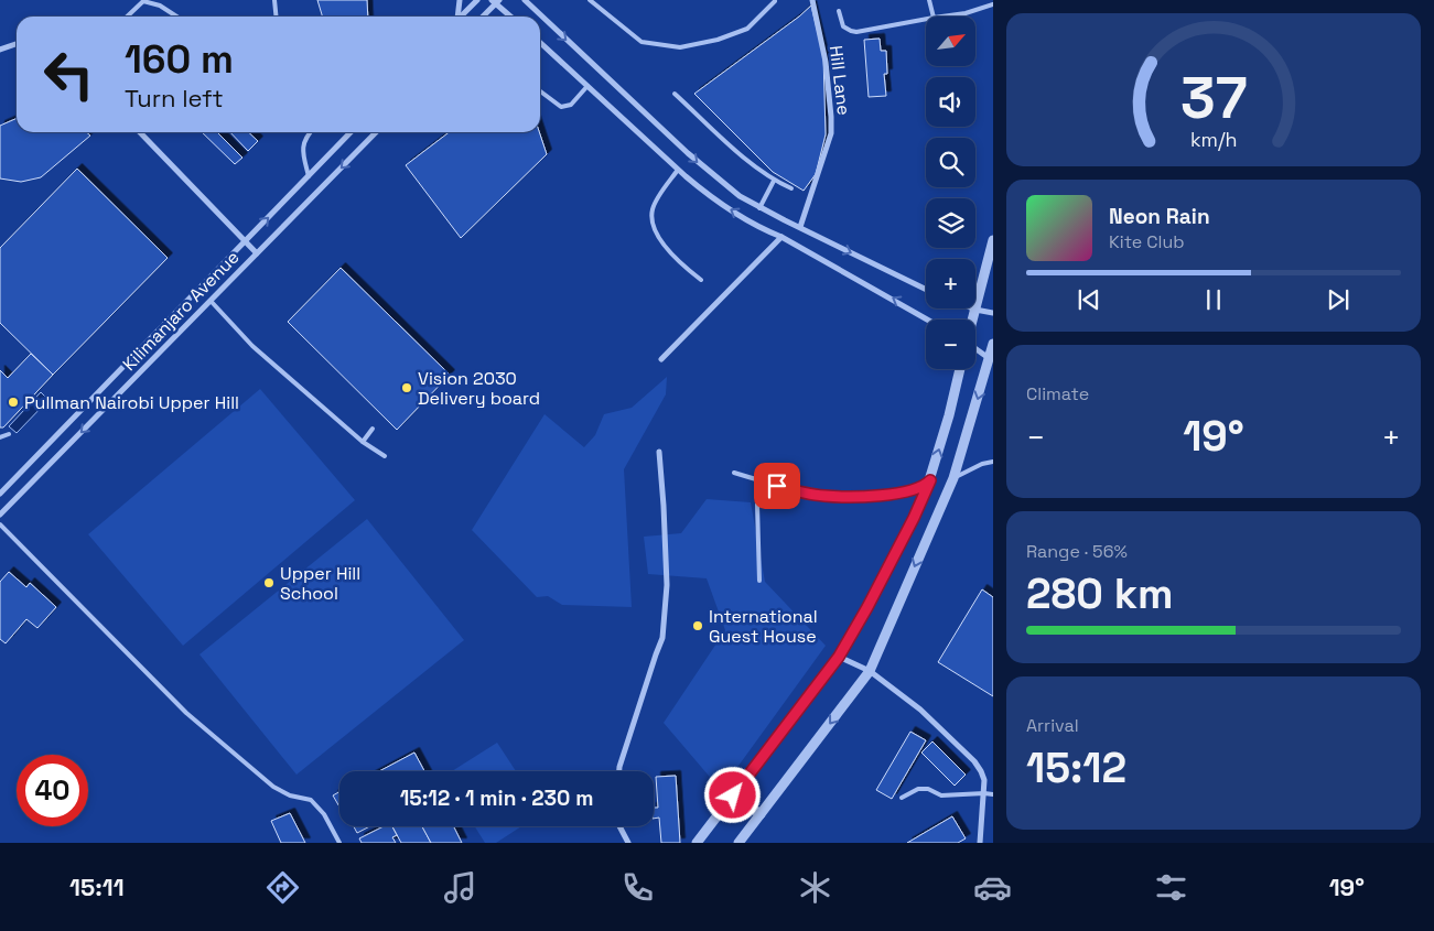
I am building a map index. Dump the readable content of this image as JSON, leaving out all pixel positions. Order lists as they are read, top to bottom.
{
  "streets": {
    "street": ["Hill Lane", "Kilimanjaro Avenue"]
  },
  "places": [
    "Vision 2030 Delivery board",
    "Pullman Nairobi Upper Hill",
    "Upper Hill School",
    "International Guest House"
  ],
  "north": "top right",
  "page": {
    "map_buttons": ["+", "−"],
    "turn": ["160 m", "Turn left"],
    "song": ["Neon Rain", "Kite Club"],
    "tile": [
      "Climate",
      ["Range · 56%", "280 km"],
      ["Arrival", "15:12"]
    ],
    "heat": ["−", "19°", "+"],
    "limit": "40",
    "trip": "15:12 · 1 min · 230 m",
    "tabs": ["15:11", "19°"],
    "gauge": ["37", "km/h"]
  }
}
